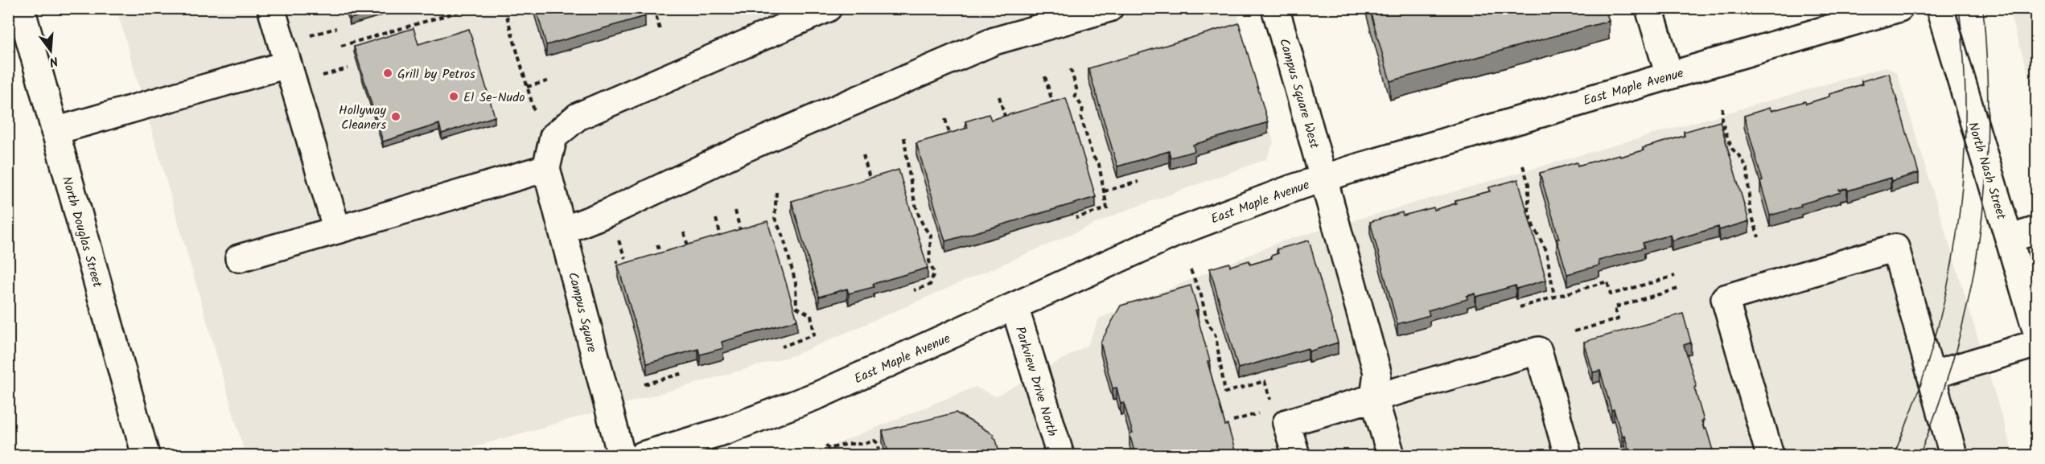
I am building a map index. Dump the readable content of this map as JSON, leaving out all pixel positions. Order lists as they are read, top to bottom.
{
  "streets": {
    "street": [
      "East Maple Avenue",
      "Campus Square West",
      "North Nash Street",
      "North Douglas Street",
      "Campus Square",
      "Parkview Drive North"
    ]
  },
  "crossings": [
    ["East Maple Avenue", "Campus Square West"],
    ["East Maple Avenue", "Parkview Drive North"]
  ],
  "places": ["Grill by Petros", "El Se-Nudo", "Hollyway Cleaners"],
  "north": "bottom"
}
